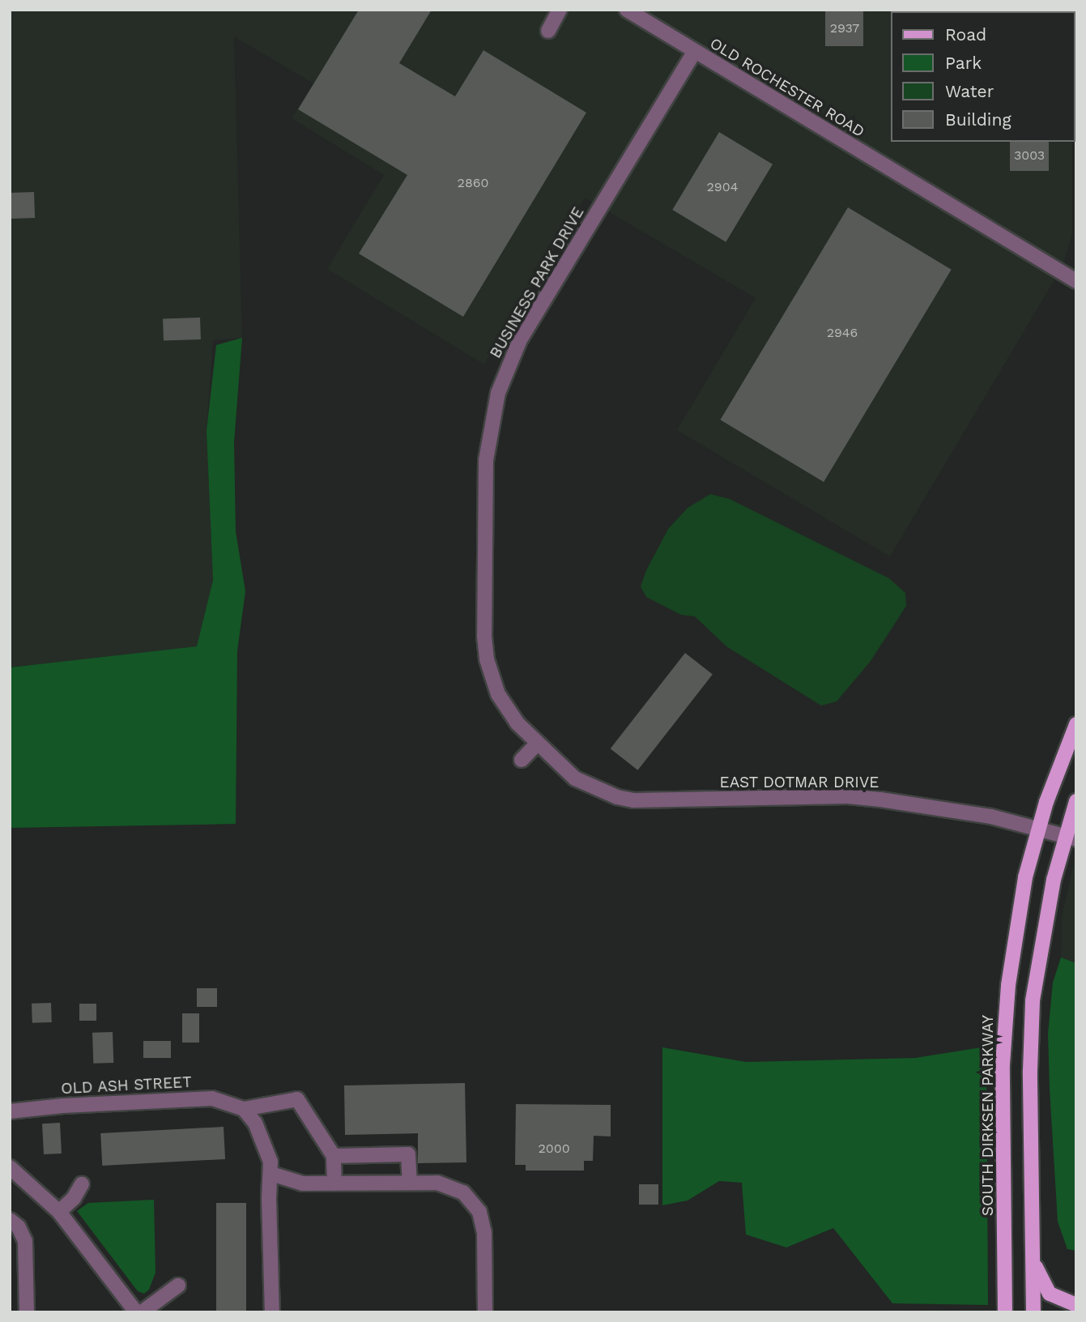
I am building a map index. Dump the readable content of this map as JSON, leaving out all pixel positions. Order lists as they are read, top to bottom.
{
  "streets": {
    "main road": ["SOUTH DIRKSEN PARKWAY"],
    "street": [
      "OLD ROCHESTER ROAD",
      "BUSINESS PARK DRIVE",
      "EAST DOTMAR DRIVE",
      "OLD ASH STREET"
    ]
  },
  "crossings": [
    ["OLD ROCHESTER ROAD", "BUSINESS PARK DRIVE"],
    ["BUSINESS PARK DRIVE", "EAST DOTMAR DRIVE"],
    ["EAST DOTMAR DRIVE", "SOUTH DIRKSEN PARKWAY"]
  ],
  "house_numbers": [
    "2937",
    "3003",
    "2860",
    "2904",
    "2946",
    "2000"
  ],
  "legend": [
    "Road",
    "Park",
    "Water",
    "Building"
  ]
}
